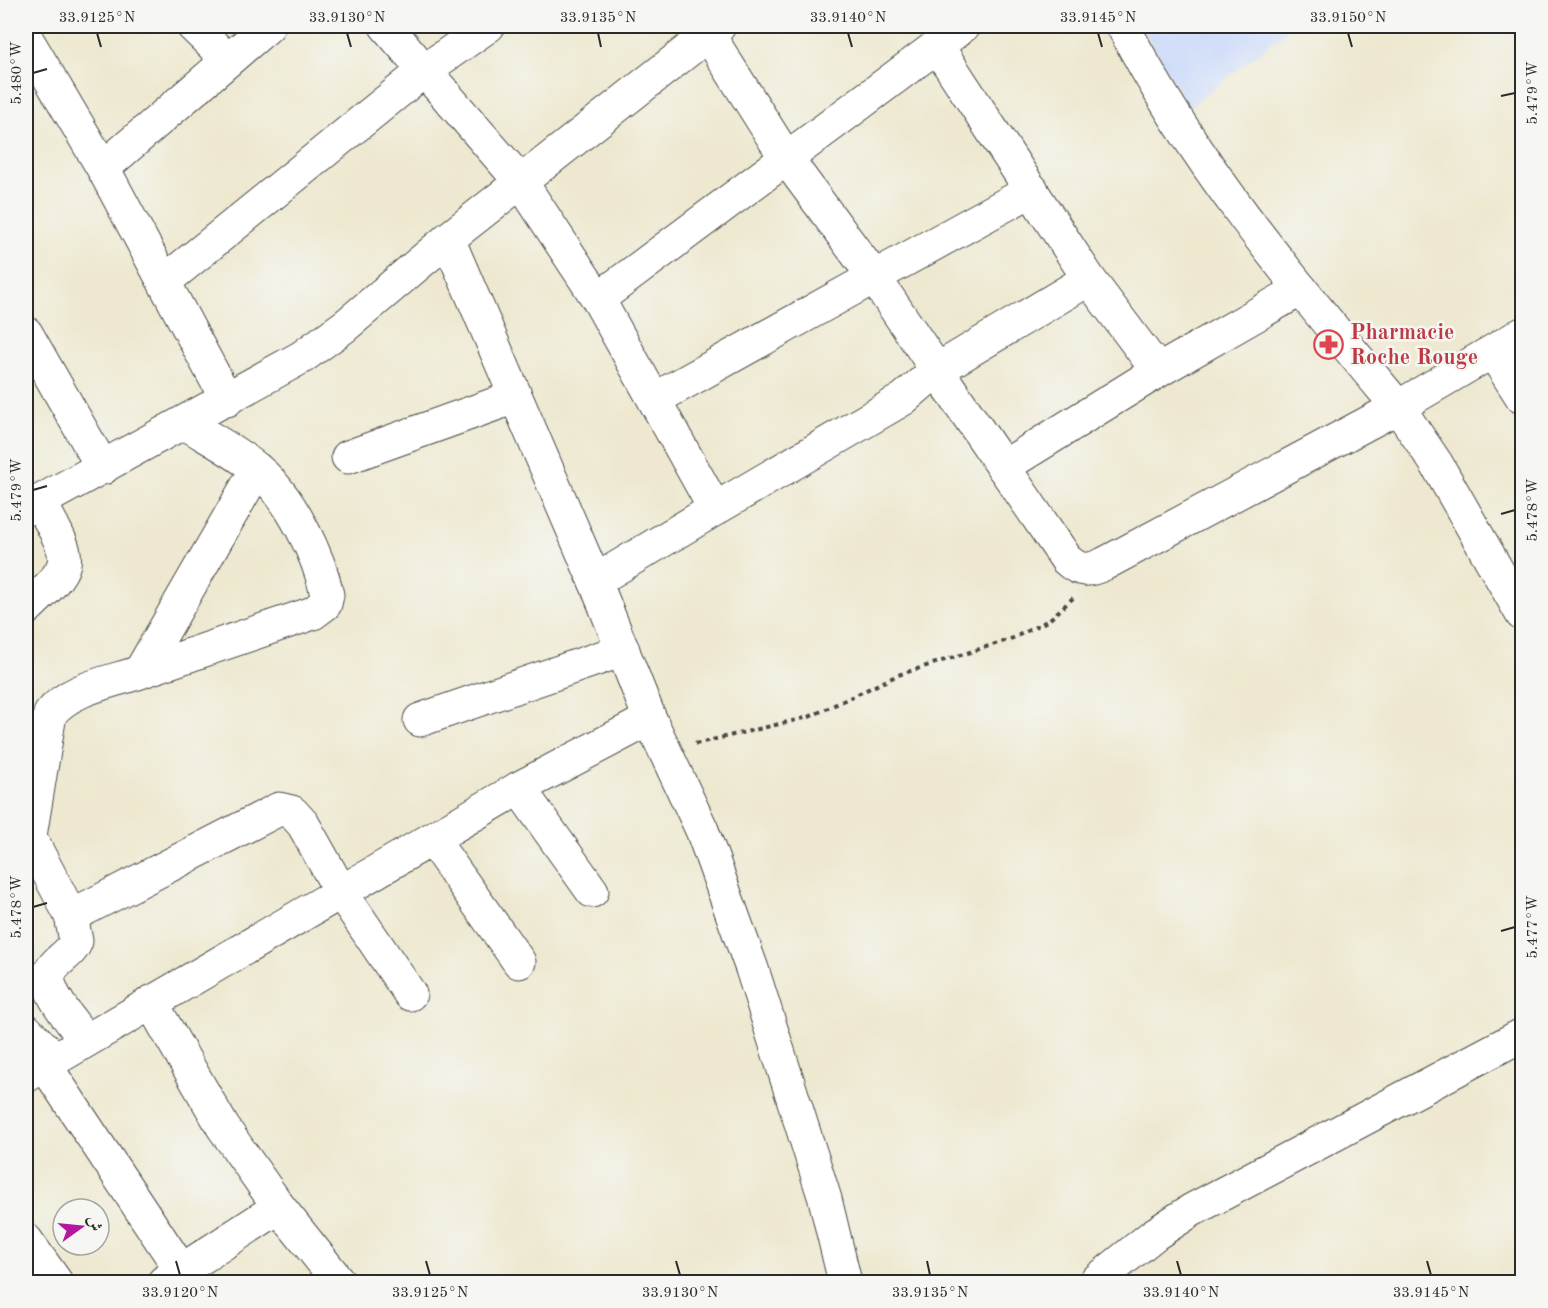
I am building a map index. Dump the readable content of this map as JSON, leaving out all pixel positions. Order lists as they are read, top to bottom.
{
  "places": {
    "pharmacy": ["Pharmacie Roche Rouge"]
  },
  "north": "right",
  "coordinates": [
    "33.9125°N",
    "33.9130°N",
    "33.9135°N",
    "33.9140°N",
    "33.9145°N",
    "33.9150°N",
    "5.480°W",
    "5.479°W",
    "5.478°W",
    "5.477°W",
    "33.9120°N"
  ]
}
